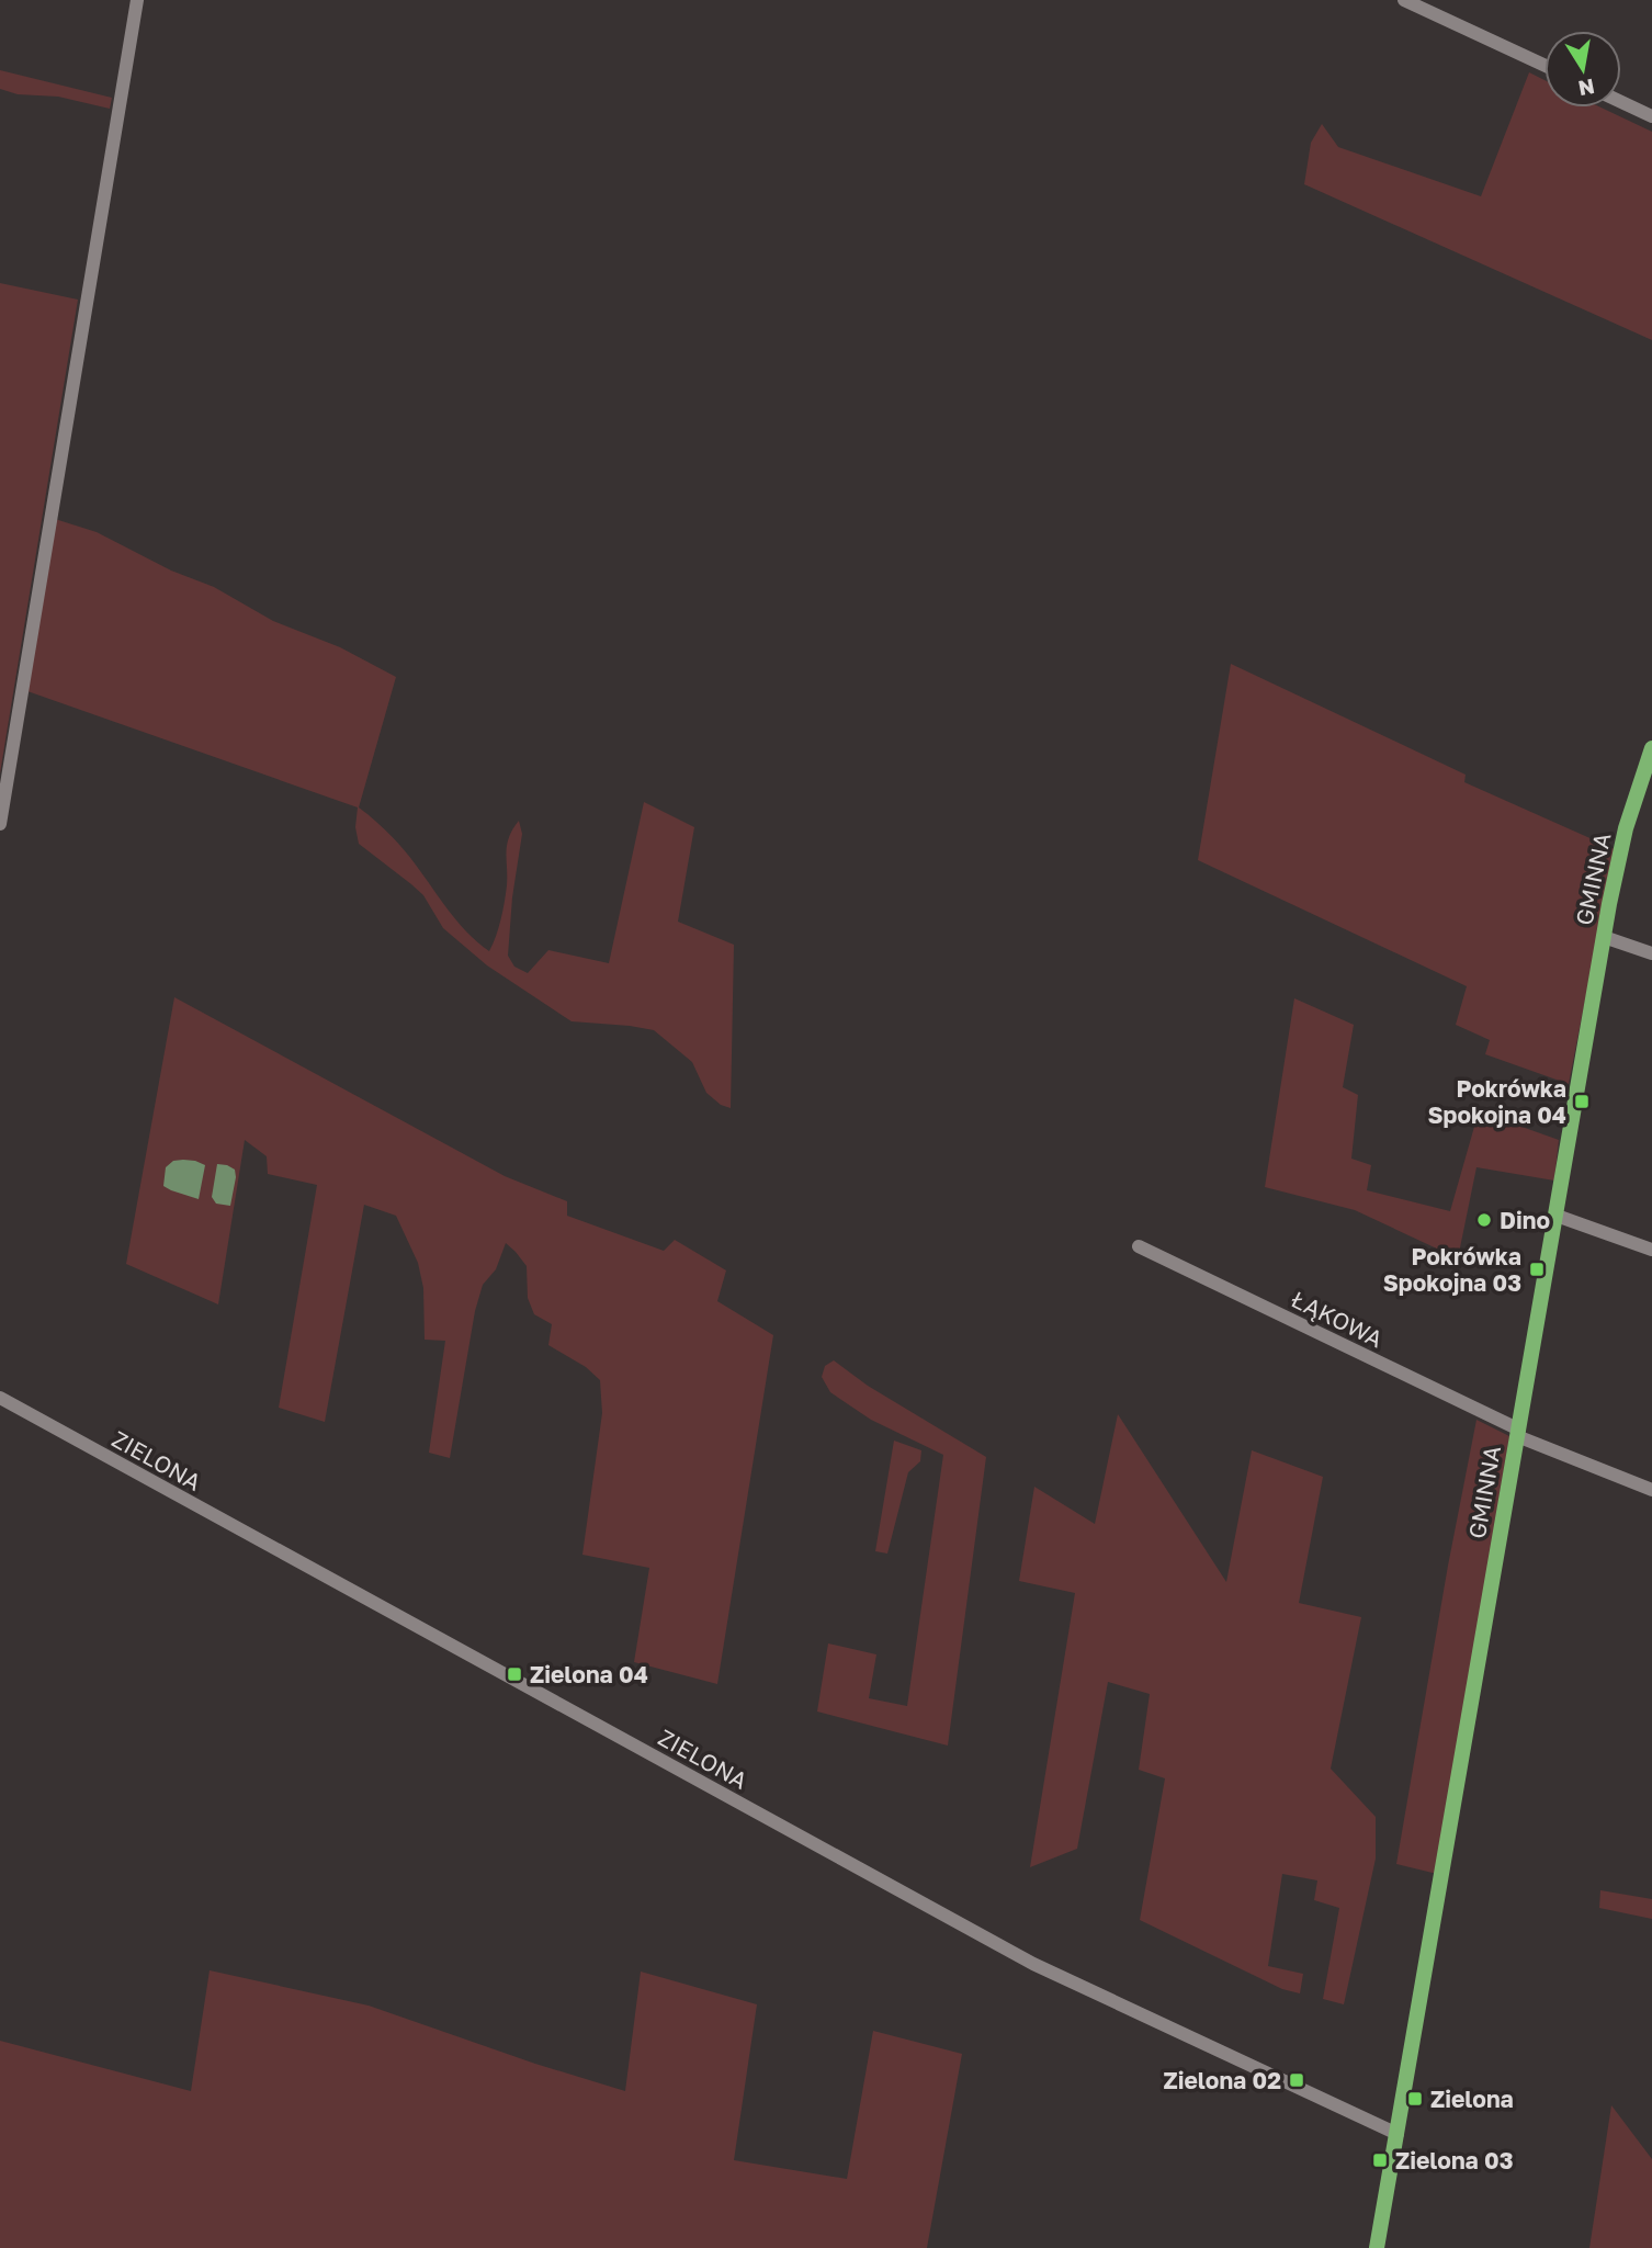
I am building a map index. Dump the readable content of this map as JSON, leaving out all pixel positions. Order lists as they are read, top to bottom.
{
  "streets": {
    "main road": ["GMINNA"],
    "street": ["ŁĄKOWA", "ZIELONA"]
  },
  "crossings": [
    ["GMINNA", "ŁĄKOWA"],
    ["GMINNA", "ZIELONA"]
  ],
  "places": {
    "transit": [
      "Pokrówka Spokojna 04",
      "Pokrówka Spokojna 03",
      "Zielona 04",
      "Zielona 02",
      "Zielona",
      "Zielona 03"
    ],
    "other": ["Dino"]
  },
  "north": "bottom"
}
